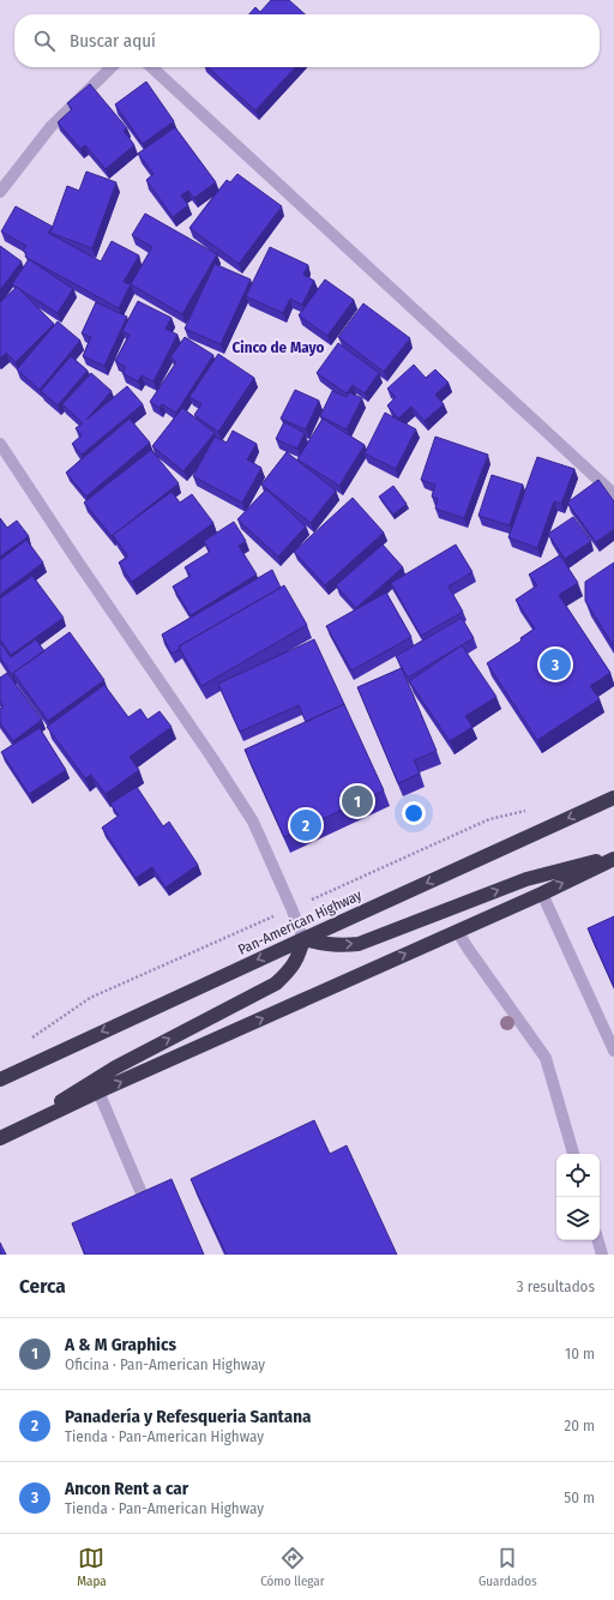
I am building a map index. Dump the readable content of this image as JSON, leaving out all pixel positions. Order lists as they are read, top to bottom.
{
  "streets": {
    "highway": ["Pan-American Highway"]
  },
  "districts": ["Cinco de Mayo"],
  "page": {
    "search": "Buscar aquí",
    "pins": ["3", "1", "2"],
    "heading": ["Cerca", "3 resultados"],
    "list": [
      {
        "mark": "1",
        "name": "A & M Graphics",
        "note": "Oficina · Pan-American Highway",
        "value": "10 m"
      },
      {
        "mark": "2",
        "name": "Panadería y Refesqueria Santana",
        "note": "Tienda · Pan-American Highway",
        "value": "20 m"
      },
      {
        "mark": "3",
        "name": "Ancon Rent a car",
        "note": "Tienda · Pan-American Highway",
        "value": "50 m"
      }
    ],
    "nav": ["Mapa", "Cómo llegar", "Guardados"]
  }
}
